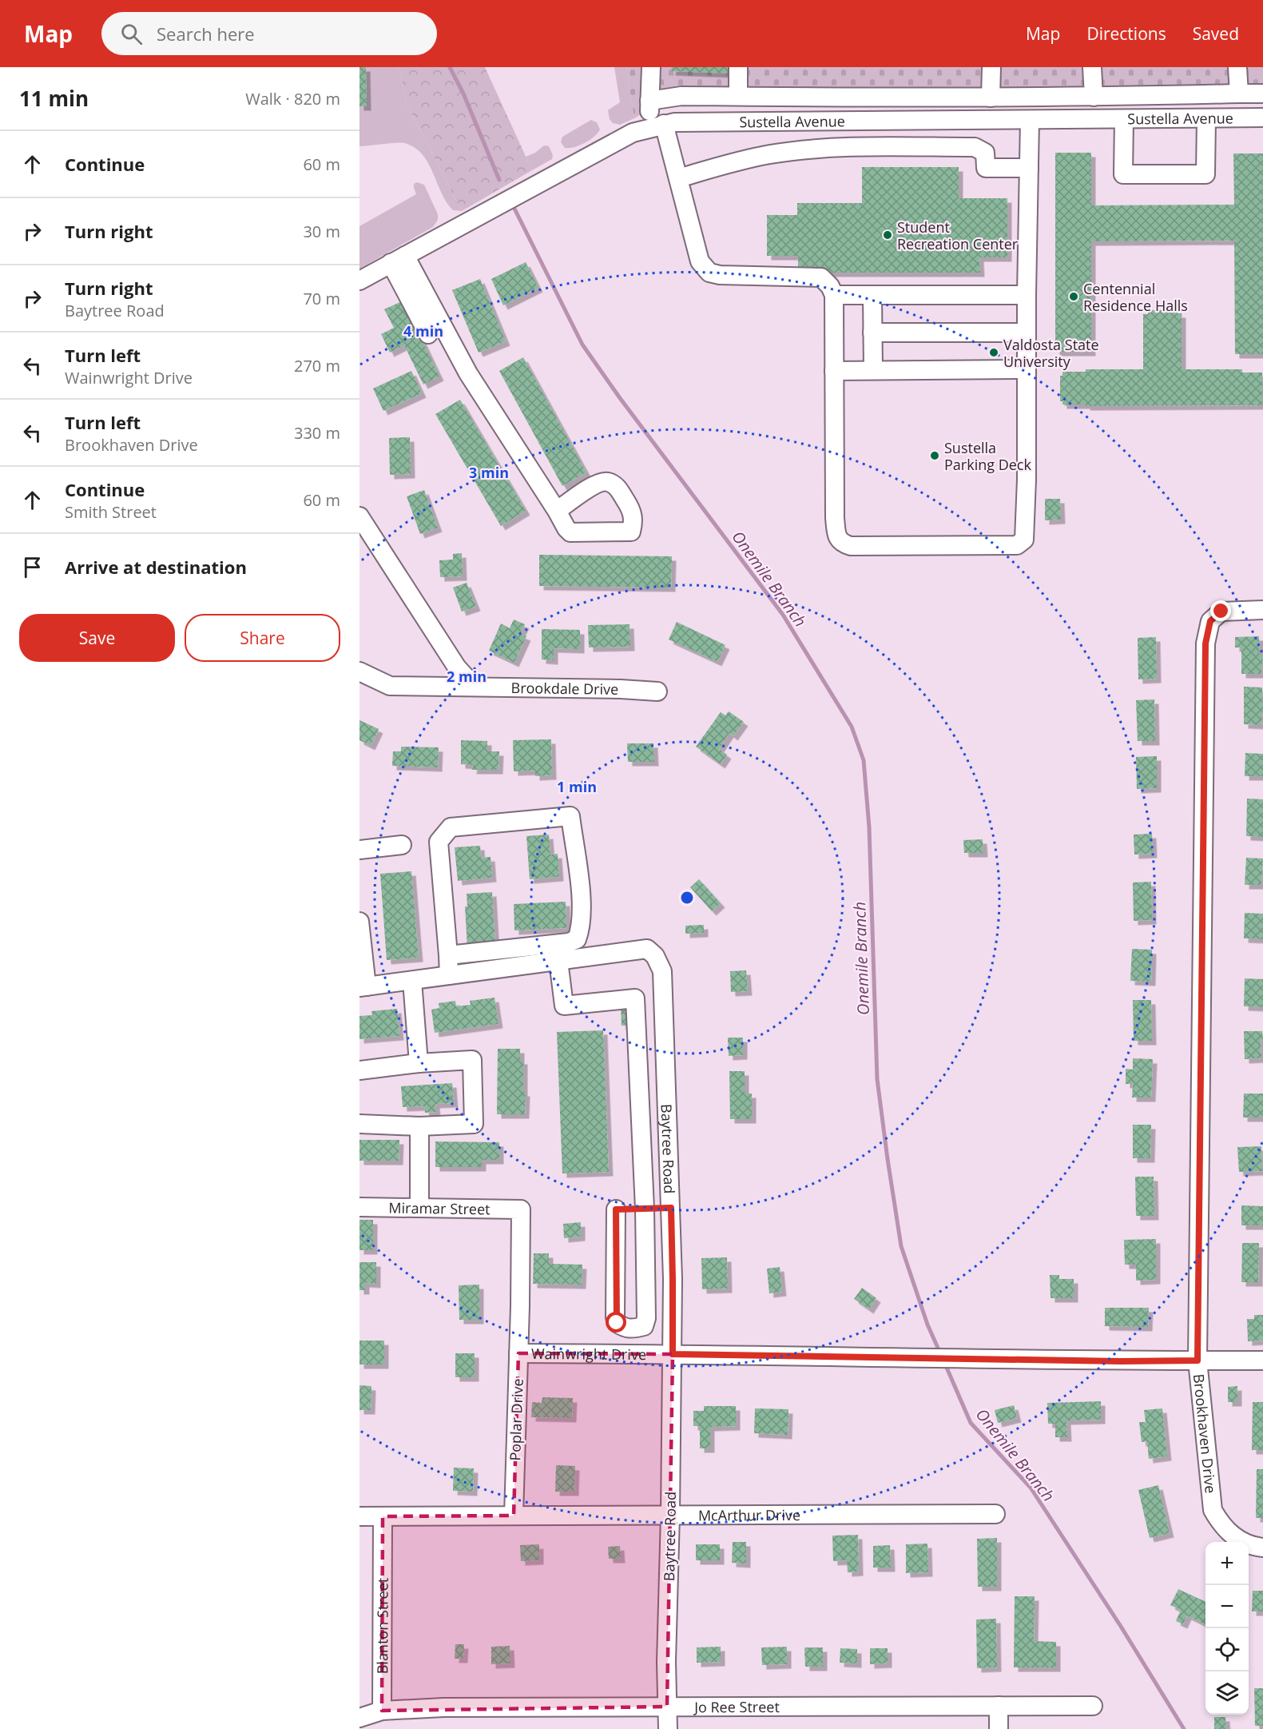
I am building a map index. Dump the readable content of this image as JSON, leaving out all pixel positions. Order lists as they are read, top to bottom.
{
  "streets": {
    "street": [
      "Sustella Avenue",
      "Brookdale Drive",
      "Baytree Road",
      "Miramar Street",
      "Wainwright Drive",
      "Poplar Drive",
      "Brookhaven Drive",
      "McArthur Drive",
      "Blanton Street",
      "Jo Ree Street"
    ]
  },
  "crossings": [
    ["Baytree Road", "Wainwright Drive"],
    ["Baytree Road", "McArthur Drive"],
    ["Baytree Road", "Jo Ree Street"],
    ["Miramar Street", "Poplar Drive"],
    ["Wainwright Drive", "Poplar Drive"],
    ["Wainwright Drive", "Brookhaven Drive"],
    ["Poplar Drive", "McArthur Drive"],
    ["McArthur Drive", "Blanton Street"],
    ["Blanton Street", "Jo Ree Street"]
  ],
  "water": ["Onemile Branch"],
  "places": [
    "Student Recreation Center",
    "Centennial Residence Halls",
    "Valdosta State University",
    "Sustella Parking Deck"
  ],
  "page": {
    "header": "Map",
    "search": "Search here",
    "nav": ["Map", "Directions", "Saved"],
    "heading": ["11 min", "Walk · 820 m"],
    "list": [
      ["Continue", "60 m"],
      ["Turn right", "30 m"],
      ["Turn right", "Baytree Road", "70 m"],
      ["Turn left", "Wainwright Drive", "270 m"],
      ["Turn left", "Brookhaven Drive", "330 m"],
      ["Continue", "Smith Street", "60 m"],
      "Arrive at destination"
    ],
    "buttons": ["Save", "Share"],
    "map_buttons": ["+", "−"]
  },
  "rings": [
    "4 min",
    "3 min",
    "2 min",
    "1 min"
  ]
}
